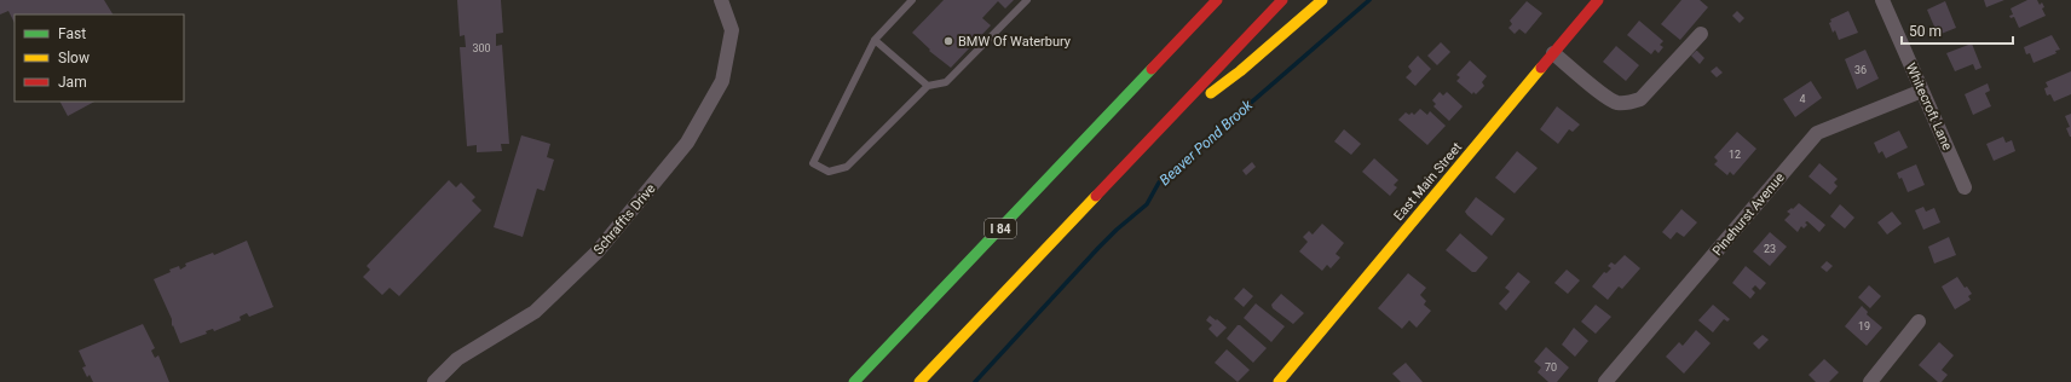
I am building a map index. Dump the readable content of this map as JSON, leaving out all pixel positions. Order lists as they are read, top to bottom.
{
  "streets": {
    "main road": ["East Main Street", "I 84"],
    "street": ["Whitecroft Lane", "Pinehurst Avenue", "Schraffts Drive"]
  },
  "crossings": [
    ["Whitecroft Lane", "Pinehurst Avenue"]
  ],
  "water": ["Beaver Pond Brook"],
  "places": ["BMW Of Waterbury"],
  "house_numbers": [
    "300",
    "36",
    "4",
    "12",
    "23",
    "19",
    "70"
  ],
  "legend": ["Fast", "Slow", "Jam"],
  "scale_bar": "50 m"
}
